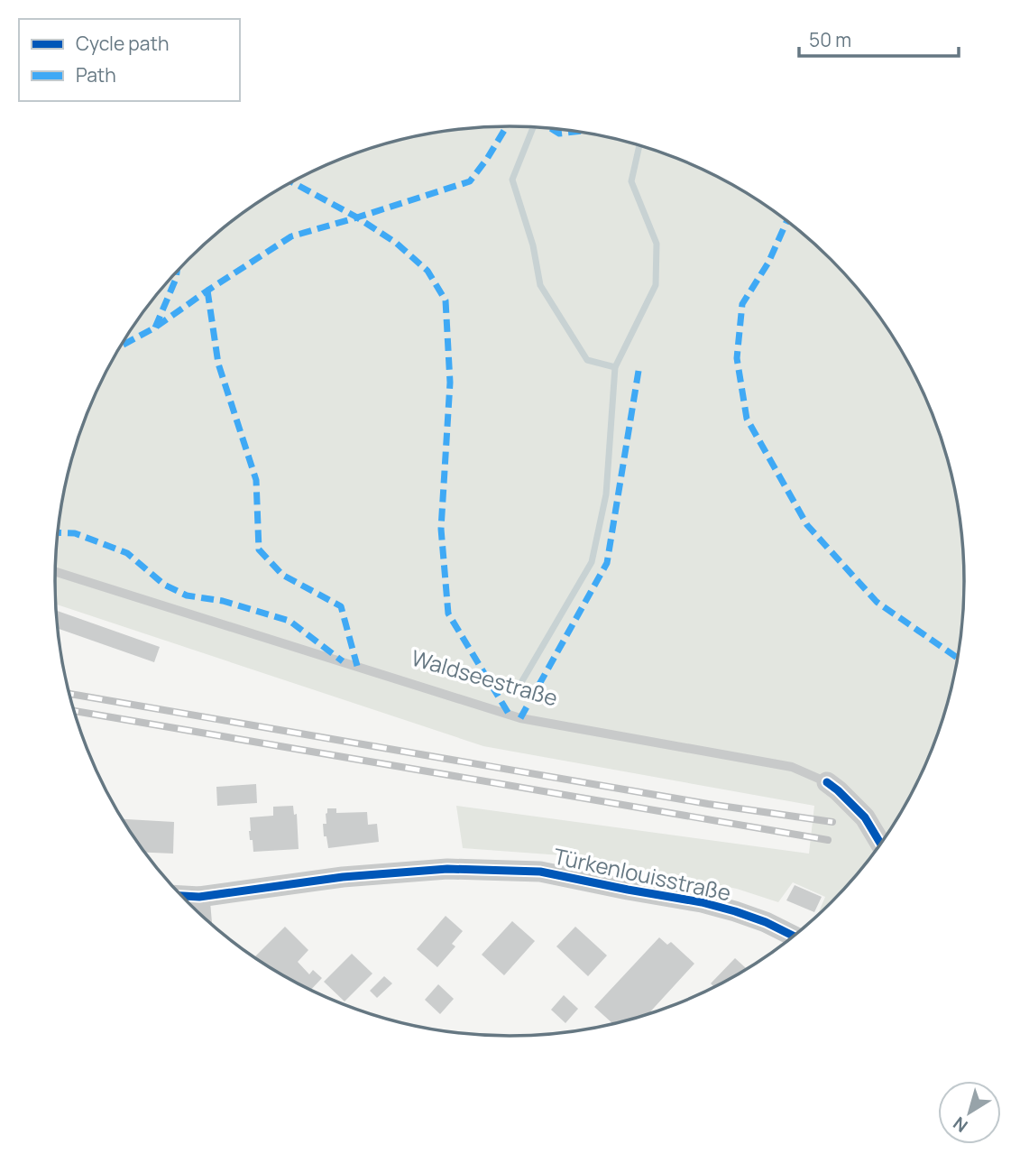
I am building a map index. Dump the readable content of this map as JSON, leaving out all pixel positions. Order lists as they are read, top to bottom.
{
  "streets": {
    "street": ["Waldseestraße", "Türkenlouisstraße"]
  },
  "legend": ["Cycle path", "Path"],
  "scale_bar": "50 m",
  "north": "bottom left"
}
